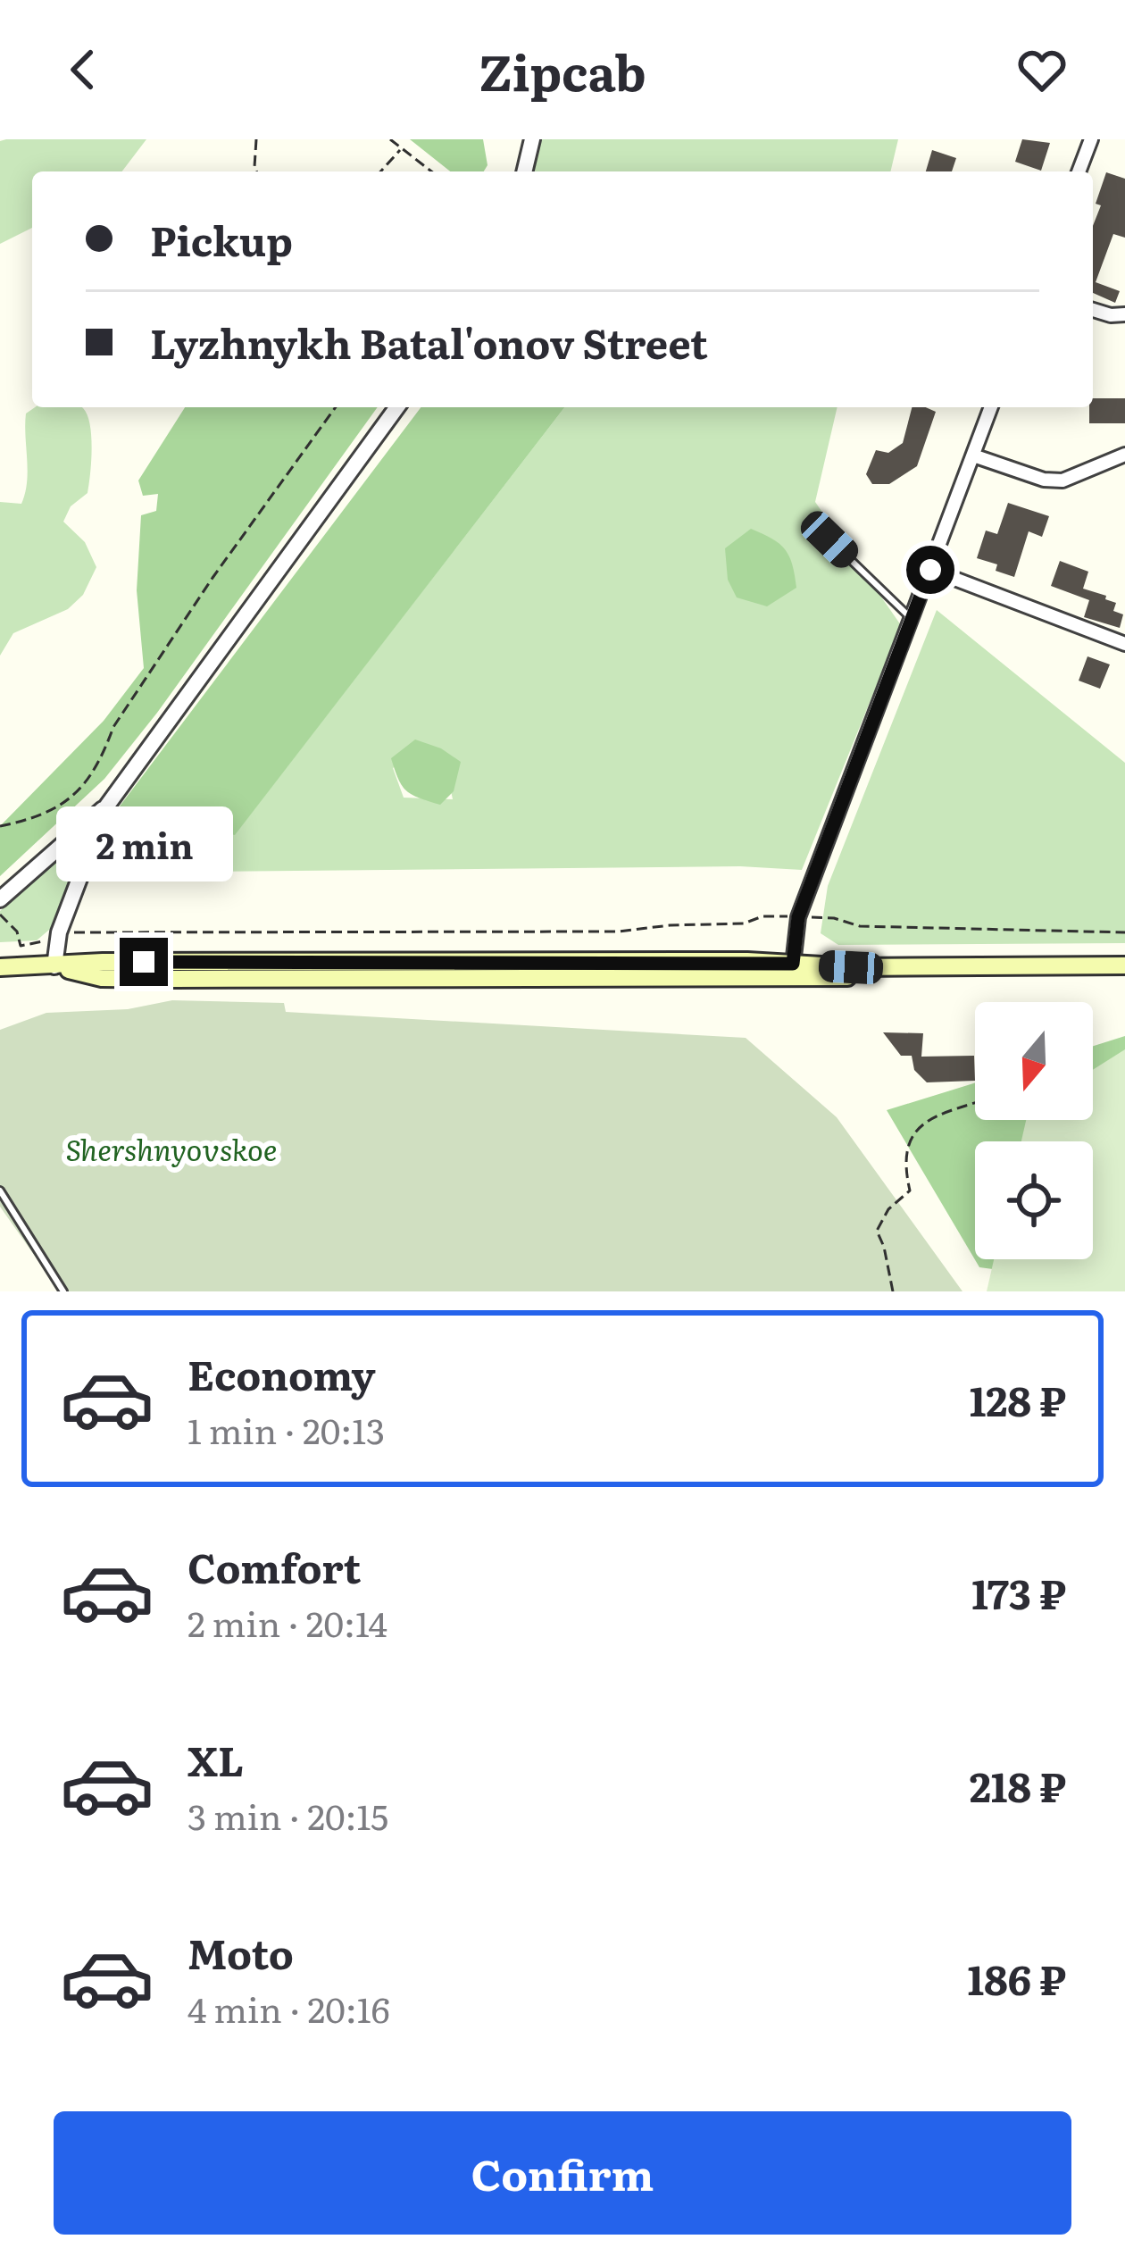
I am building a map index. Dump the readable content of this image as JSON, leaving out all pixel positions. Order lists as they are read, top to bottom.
{
  "parks": ["Shershnyovskoe"],
  "north": "bottom",
  "page": {
    "header": "Zipcab",
    "banner": ["Pickup", "Lyzhnykh Batal'onov Street"],
    "bubble": "2 min",
    "list": [
      {
        "name": "Economy",
        "note": "1 min · 20:13",
        "value": "128 ₽"
      },
      {
        "name": "Comfort",
        "note": "2 min · 20:14",
        "value": "173 ₽"
      },
      {
        "name": "XL",
        "note": "3 min · 20:15",
        "value": "218 ₽"
      },
      {
        "name": "Moto",
        "note": "4 min · 20:16",
        "value": "186 ₽"
      }
    ],
    "buttons": "Confirm"
  }
}
